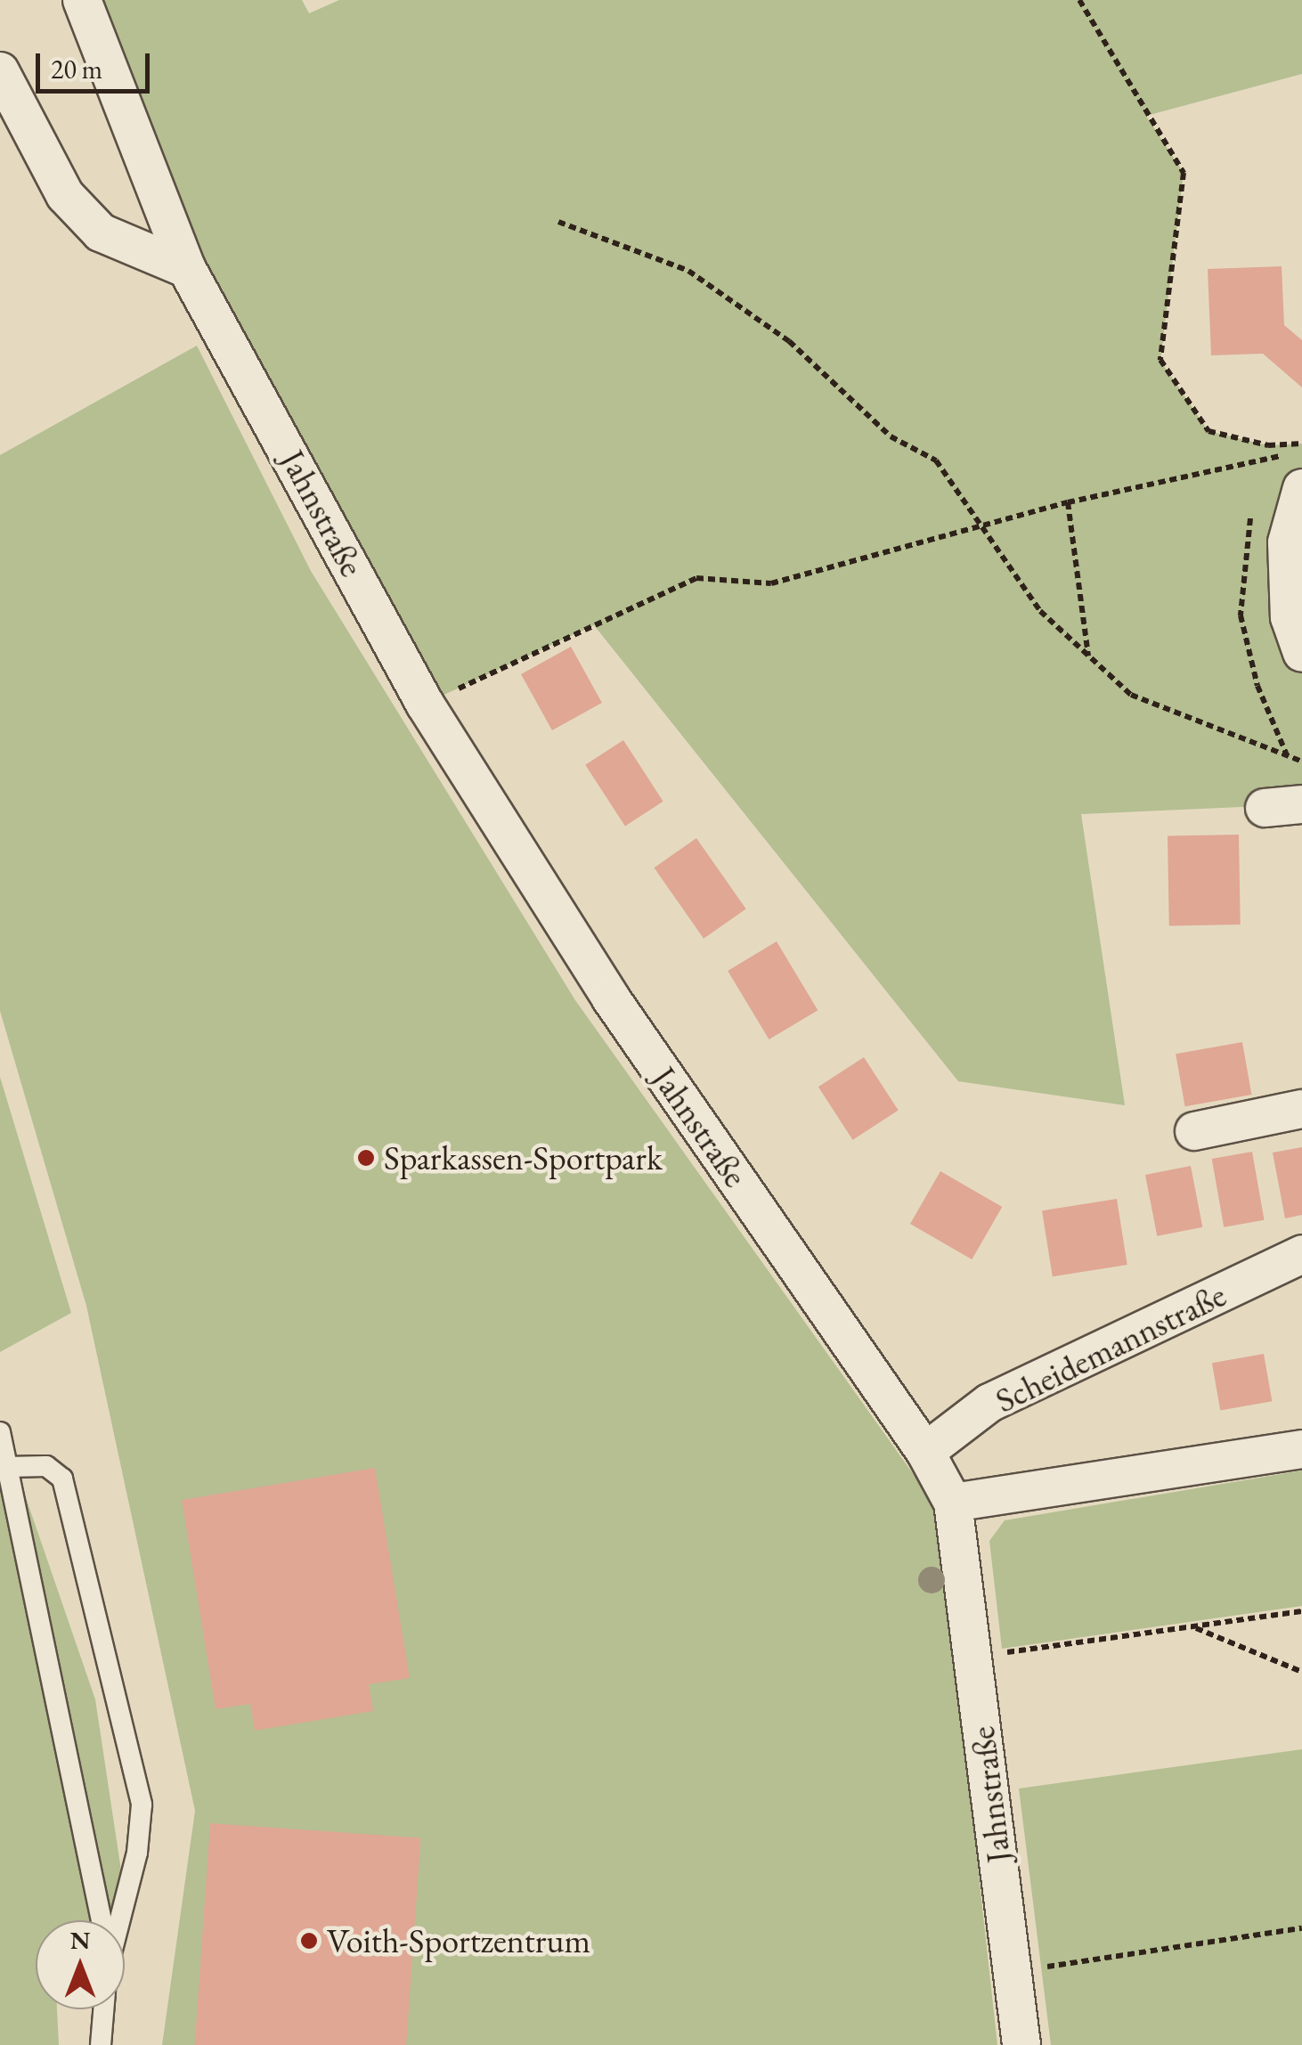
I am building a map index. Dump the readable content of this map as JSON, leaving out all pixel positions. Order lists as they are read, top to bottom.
{
  "streets": {
    "street": ["Jahnstraße", "Scheidemannstraße"]
  },
  "crossings": [
    ["Jahnstraße", "Scheidemannstraße"]
  ],
  "places": ["Sparkassen-Sportpark", "Voith-Sportzentrum"],
  "scale_bar": "20 m",
  "north": "top"
}
